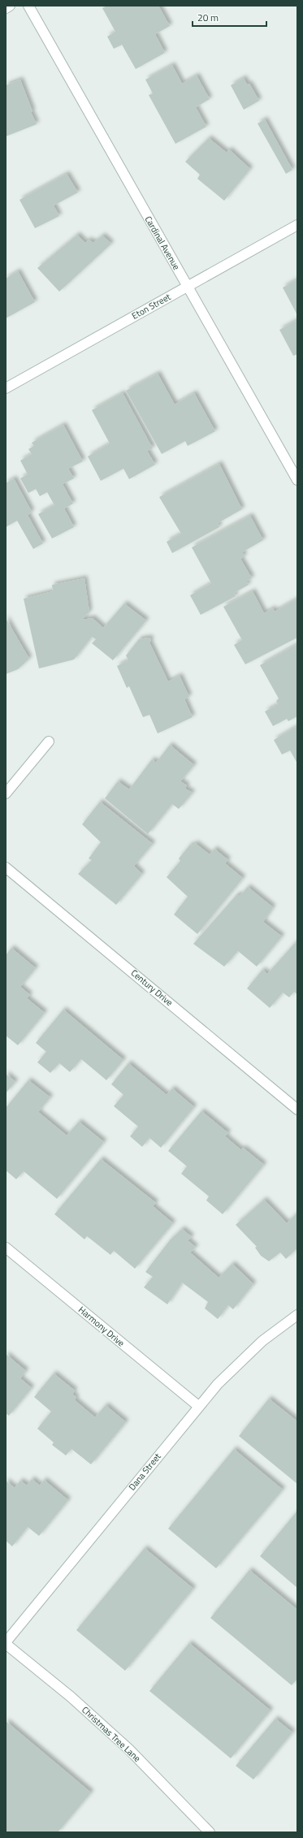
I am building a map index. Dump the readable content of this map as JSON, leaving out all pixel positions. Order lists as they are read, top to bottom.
{
  "streets": {
    "street": [
      "Cardinal Avenue",
      "Eton Street",
      "Century Drive",
      "Harmony Drive",
      "Dana Street",
      "Christmas Tree Lane"
    ]
  },
  "crossings": [
    ["Cardinal Avenue", "Eton Street"],
    ["Harmony Drive", "Dana Street"],
    ["Dana Street", "Christmas Tree Lane"]
  ],
  "scale_bar": "20 m"
}
